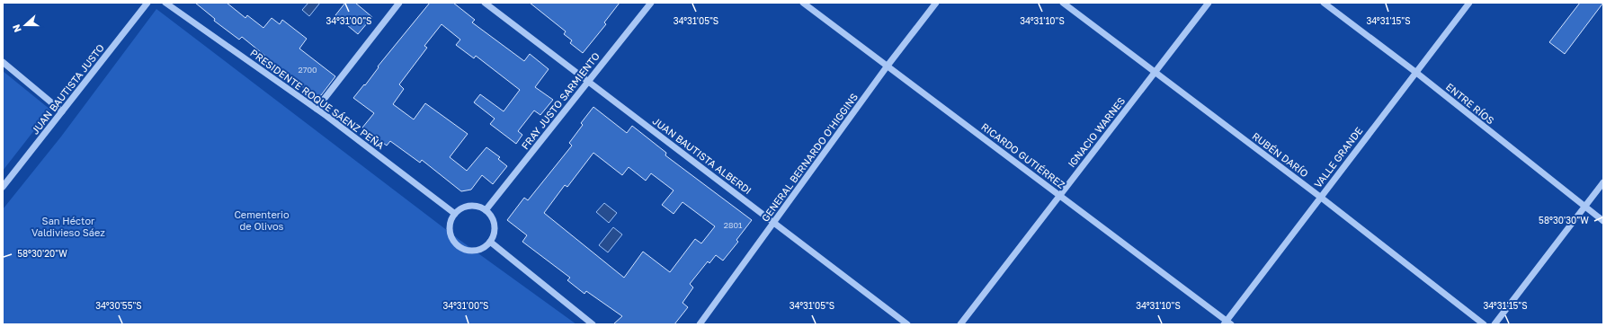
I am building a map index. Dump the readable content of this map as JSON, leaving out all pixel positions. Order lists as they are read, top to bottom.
{
  "streets": {
    "street": [
      "JUAN BAUTISTA JUSTO",
      "PRESIDENTE ROQUE SÁENZ PEÑA",
      "FRAY JUSTO SARMIENTO",
      "ENTRE RÍOS",
      "IGNACIO WARNES",
      "RUBÉN DARÍO",
      "JUAN BAUTISTA ALBERDI",
      "RICARDO GUTIÉRREZ",
      "GENERAL BERNARDO O'HIGGINS",
      "VALLE GRANDE"
    ]
  },
  "crossings": [
    ["PRESIDENTE ROQUE SÁENZ PEÑA", "FRAY JUSTO SARMIENTO"],
    ["FRAY JUSTO SARMIENTO", "JUAN BAUTISTA ALBERDI"],
    ["ENTRE RÍOS", "VALLE GRANDE"],
    ["IGNACIO WARNES", "RUBÉN DARÍO"],
    ["IGNACIO WARNES", "RICARDO GUTIÉRREZ"],
    ["RUBÉN DARÍO", "VALLE GRANDE"],
    ["JUAN BAUTISTA ALBERDI", "GENERAL BERNARDO O'HIGGINS"],
    ["RICARDO GUTIÉRREZ", "GENERAL BERNARDO O'HIGGINS"],
    ["RICARDO GUTIÉRREZ", "VALLE GRANDE"]
  ],
  "parks": ["Cementerio de Olivos", "San Héctor Valdivieso Sáez"],
  "house_numbers": ["2700", "2801"],
  "north": "left",
  "coordinates": [
    "34°31'05\"S",
    "34°31'15\"S",
    "34°31'00\"S",
    "34°31'10\"S",
    "58°30'30\"W",
    "58°30'20\"W",
    "34°30'55\"S"
  ]
}
